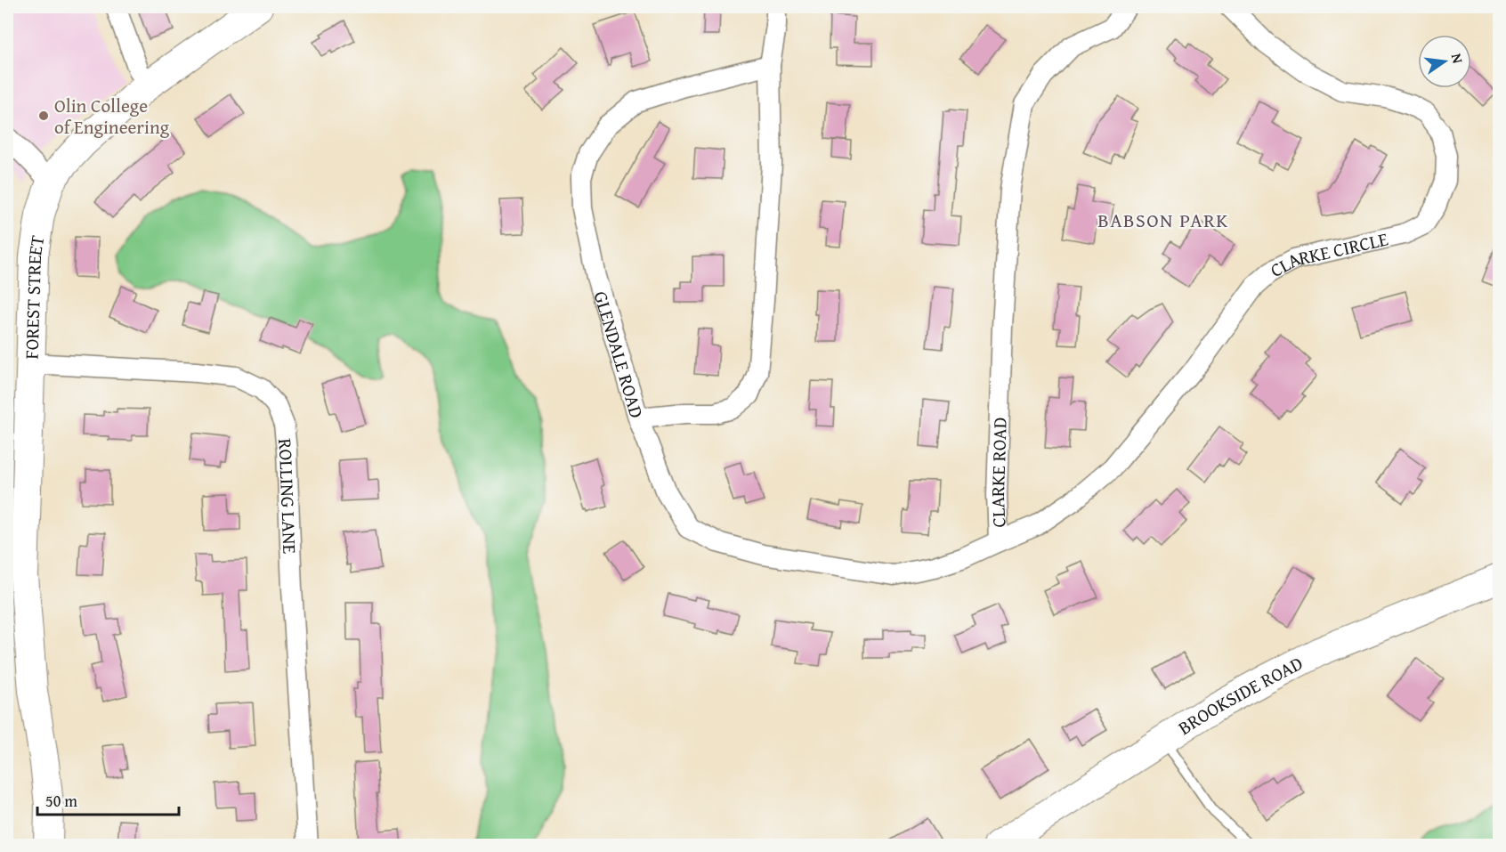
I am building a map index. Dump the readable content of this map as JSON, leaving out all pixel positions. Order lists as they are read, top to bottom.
{
  "streets": {
    "street": [
      "CLARKE CIRCLE",
      "FOREST STREET",
      "GLENDALE ROAD",
      "CLARKE ROAD",
      "ROLLING LANE",
      "BROOKSIDE ROAD"
    ]
  },
  "crossings": [
    ["CLARKE CIRCLE", "CLARKE ROAD"],
    ["FOREST STREET", "ROLLING LANE"],
    ["GLENDALE ROAD", "CLARKE ROAD"]
  ],
  "districts": ["BABSON PARK"],
  "places": ["Olin College of Engineering"],
  "scale_bar": "50 m",
  "north": "right"
}
